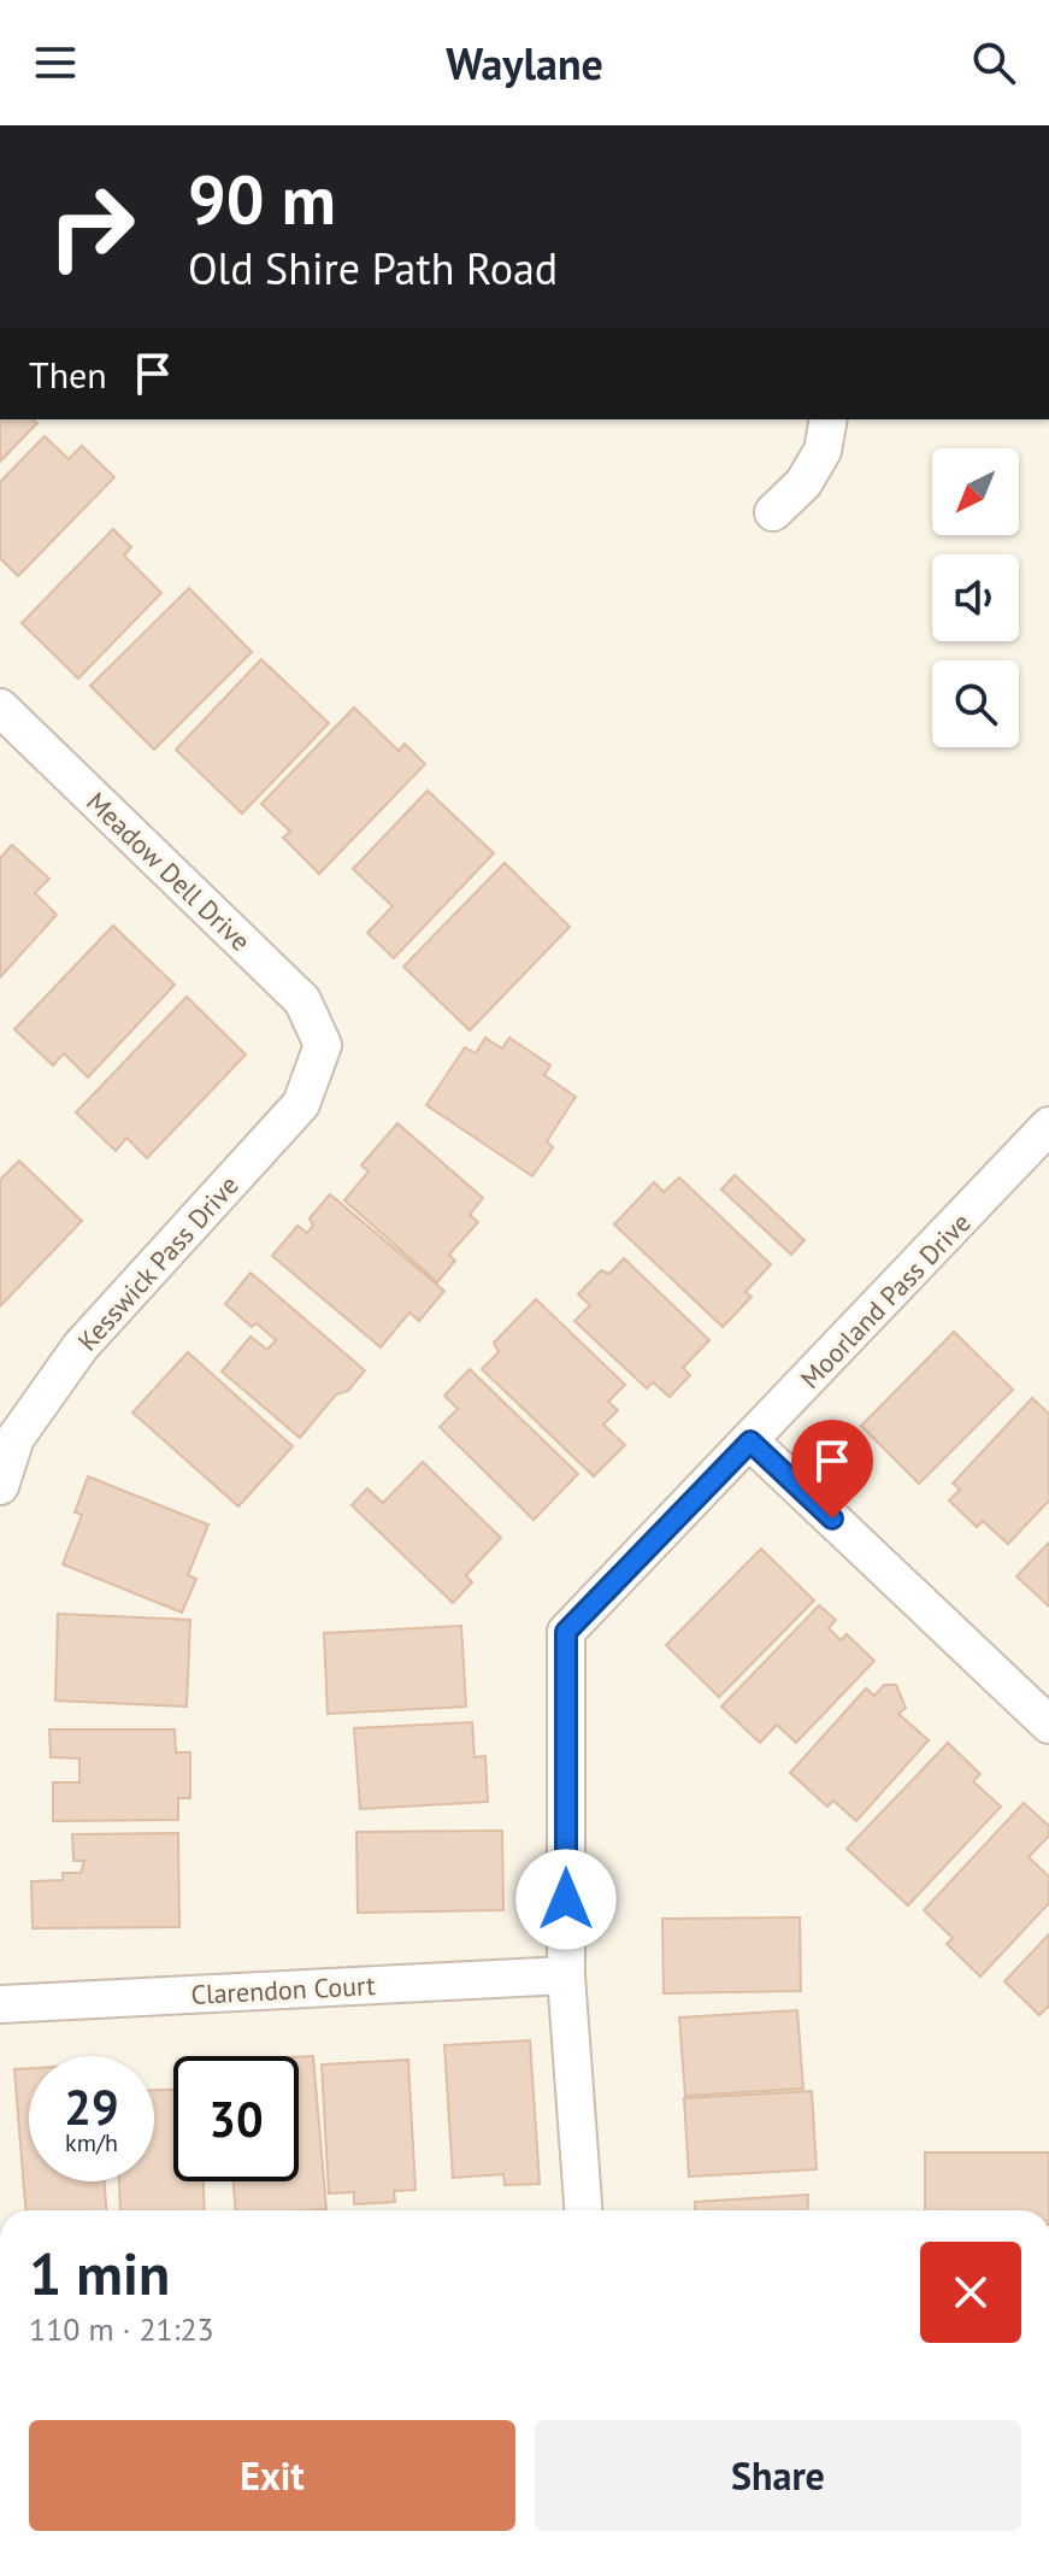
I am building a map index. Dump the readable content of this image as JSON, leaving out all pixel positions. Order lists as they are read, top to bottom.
{
  "streets": {
    "street": [
      "Meadow Dell Drive",
      "Kesswick Pass Drive",
      "Moorland Pass Drive",
      "Clarendon Court"
    ]
  },
  "crossings": [
    ["Meadow Dell Drive", "Kesswick Pass Drive"],
    ["Moorland Pass Drive", "Clarendon Court"]
  ],
  "north": "bottom left",
  "page": {
    "header": "Waylane",
    "turn": ["90 m", "Old Shire Path Road"],
    "then": "Then",
    "speed": "29 km/h",
    "limit": "30",
    "heading": ["1 min", "110 m · 21:23"],
    "buttons": ["Exit", "Share"]
  }
}
